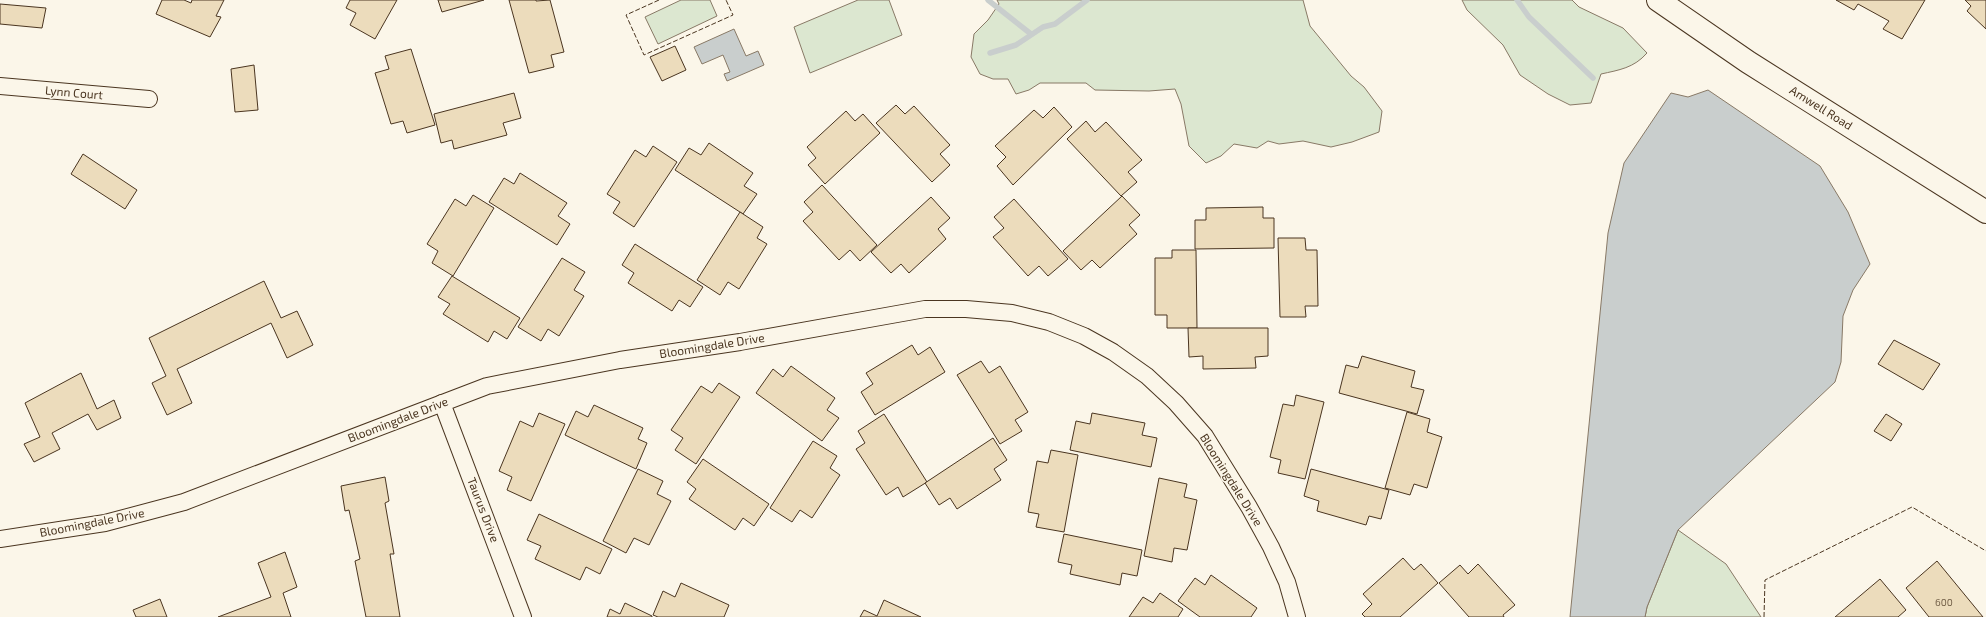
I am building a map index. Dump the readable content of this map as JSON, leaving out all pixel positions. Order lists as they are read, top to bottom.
{
  "streets": {
    "main road": ["Amwell Road"],
    "street": ["Lynn Court", "Bloomingdale Drive", "Taurus Drive"]
  },
  "crossings": [
    ["Bloomingdale Drive", "Taurus Drive"]
  ],
  "house_numbers": ["600"]
}
